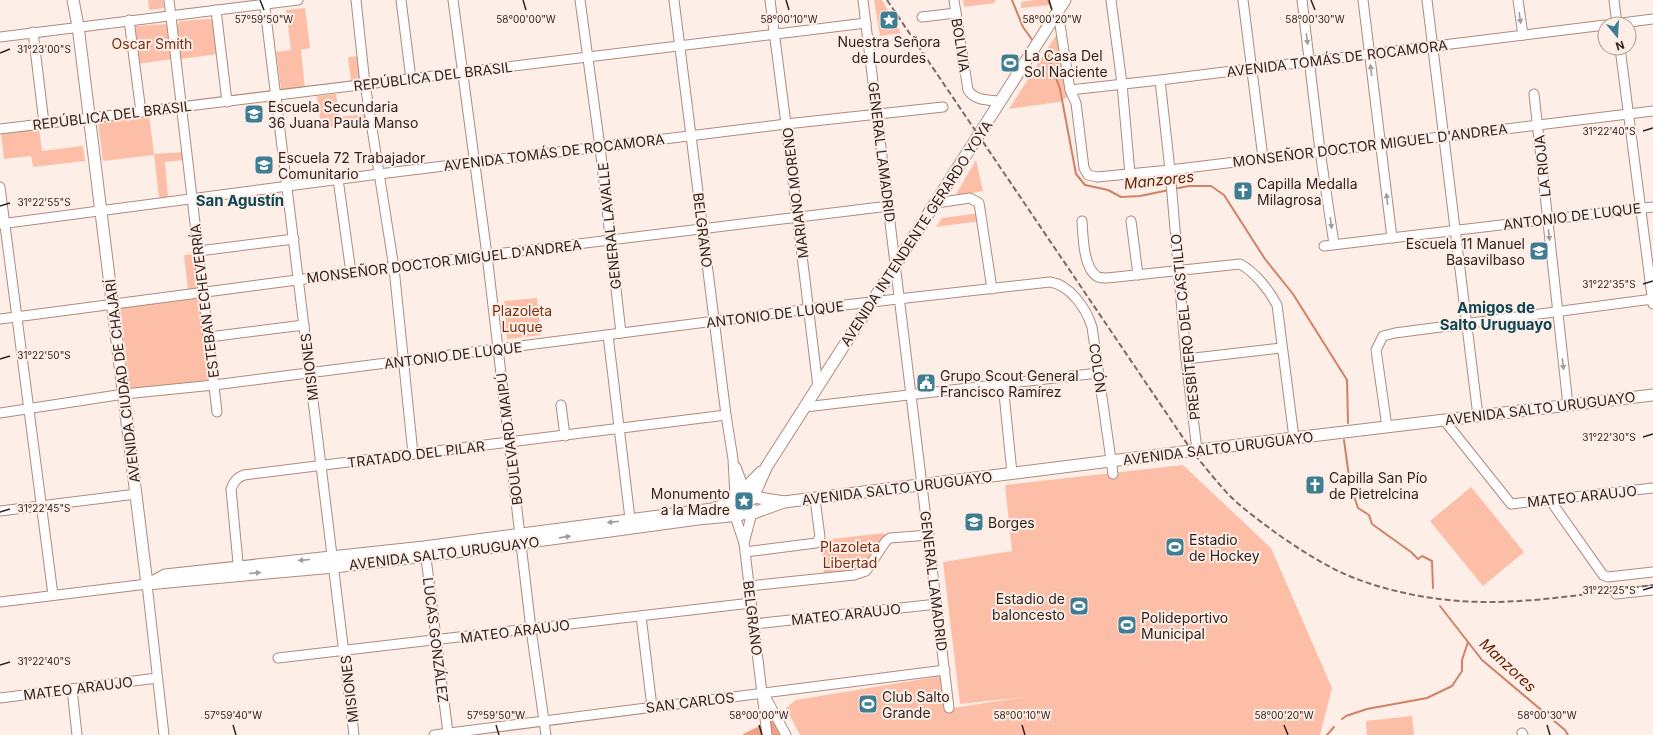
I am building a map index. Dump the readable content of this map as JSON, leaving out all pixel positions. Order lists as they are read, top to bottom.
{
  "streets": {
    "main road": ["AVENIDA INTENDENTE GERARDO YOYA", "AVENIDA CIUDAD DE CHAJARÍ", "AVENIDA SALTO URUGUAYO"],
    "street": [
      "BOLIVIA",
      "AVENIDA TOMÁS DE ROCAMORA",
      "REPÚBLICA DEL BRASIL",
      "MONSEÑOR DOCTOR MIGUEL D'ANDREA",
      "GENERAL LAMADRID",
      "LA RIOJA",
      "MARIANO MORENO",
      "ANTONIO DE LUQUE",
      "GENERAL LAVALLE",
      "BELGRANO",
      "ESTEBAN ECHEVERRÍA",
      "PRESBÍTERO DEL CASTILLO",
      "MISIONES",
      "COLÓN",
      "BOULEVARD MAIPÚ",
      "TRATADO DEL PILAR",
      "MATEO ARAUJO",
      "LUCAS GONZÁLEZ",
      "SAN CARLOS"
    ]
  },
  "crossings": [
    ["BOLIVIA", "AVENIDA INTENDENTE GERARDO YOYA"],
    ["AVENIDA TOMÁS DE ROCAMORA", "MONSEÑOR DOCTOR MIGUEL D'ANDREA"],
    ["AVENIDA TOMÁS DE ROCAMORA", "GENERAL LAMADRID"],
    ["AVENIDA TOMÁS DE ROCAMORA", "MARIANO MORENO"],
    ["AVENIDA TOMÁS DE ROCAMORA", "GENERAL LAVALLE"],
    ["AVENIDA TOMÁS DE ROCAMORA", "BELGRANO"],
    ["AVENIDA TOMÁS DE ROCAMORA", "ESTEBAN ECHEVERRÍA"],
    ["AVENIDA TOMÁS DE ROCAMORA", "MISIONES"],
    ["AVENIDA TOMÁS DE ROCAMORA", "AVENIDA CIUDAD DE CHAJARÍ"],
    ["AVENIDA TOMÁS DE ROCAMORA", "BOULEVARD MAIPÚ"],
    ["REPÚBLICA DEL BRASIL", "GENERAL LAMADRID"],
    ["REPÚBLICA DEL BRASIL", "MARIANO MORENO"],
    ["REPÚBLICA DEL BRASIL", "GENERAL LAVALLE"],
    ["REPÚBLICA DEL BRASIL", "BELGRANO"],
    ["REPÚBLICA DEL BRASIL", "ESTEBAN ECHEVERRÍA"],
    ["REPÚBLICA DEL BRASIL", "MISIONES"],
    ["REPÚBLICA DEL BRASIL", "AVENIDA CIUDAD DE CHAJARÍ"],
    ["REPÚBLICA DEL BRASIL", "BOULEVARD MAIPÚ"],
    ["MONSEÑOR DOCTOR MIGUEL D'ANDREA", "GENERAL LAMADRID"],
    ["MONSEÑOR DOCTOR MIGUEL D'ANDREA", "LA RIOJA"],
    ["MONSEÑOR DOCTOR MIGUEL D'ANDREA", "MARIANO MORENO"],
    ["MONSEÑOR DOCTOR MIGUEL D'ANDREA", "GENERAL LAVALLE"],
    ["MONSEÑOR DOCTOR MIGUEL D'ANDREA", "BELGRANO"],
    ["MONSEÑOR DOCTOR MIGUEL D'ANDREA", "ESTEBAN ECHEVERRÍA"],
    ["MONSEÑOR DOCTOR MIGUEL D'ANDREA", "PRESBÍTERO DEL CASTILLO"],
    ["MONSEÑOR DOCTOR MIGUEL D'ANDREA", "MISIONES"],
    ["MONSEÑOR DOCTOR MIGUEL D'ANDREA", "AVENIDA CIUDAD DE CHAJARÍ"],
    ["MONSEÑOR DOCTOR MIGUEL D'ANDREA", "BOULEVARD MAIPÚ"],
    ["GENERAL LAMADRID", "ANTONIO DE LUQUE"],
    ["GENERAL LAMADRID", "AVENIDA INTENDENTE GERARDO YOYA"],
    ["GENERAL LAMADRID", "AVENIDA SALTO URUGUAYO"],
    ["GENERAL LAMADRID", "MATEO ARAUJO"],
    ["GENERAL LAMADRID", "SAN CARLOS"],
    ["LA RIOJA", "ANTONIO DE LUQUE"],
    ["LA RIOJA", "AVENIDA SALTO URUGUAYO"],
    ["MARIANO MORENO", "ANTONIO DE LUQUE"],
    ["MARIANO MORENO", "AVENIDA INTENDENTE GERARDO YOYA"],
    ["ANTONIO DE LUQUE", "GENERAL LAVALLE"],
    ["ANTONIO DE LUQUE", "BELGRANO"],
    ["ANTONIO DE LUQUE", "AVENIDA INTENDENTE GERARDO YOYA"],
    ["ANTONIO DE LUQUE", "ESTEBAN ECHEVERRÍA"],
    ["ANTONIO DE LUQUE", "MISIONES"],
    ["ANTONIO DE LUQUE", "COLÓN"],
    ["ANTONIO DE LUQUE", "AVENIDA CIUDAD DE CHAJARÍ"],
    ["ANTONIO DE LUQUE", "BOULEVARD MAIPÚ"],
    ["BELGRANO", "AVENIDA INTENDENTE GERARDO YOYA"],
    ["BELGRANO", "AVENIDA SALTO URUGUAYO"],
    ["BELGRANO", "TRATADO DEL PILAR"],
    ["BELGRANO", "MATEO ARAUJO"],
    ["BELGRANO", "SAN CARLOS"],
    ["AVENIDA INTENDENTE GERARDO YOYA", "AVENIDA SALTO URUGUAYO"],
    ["PRESBÍTERO DEL CASTILLO", "AVENIDA SALTO URUGUAYO"],
    ["MISIONES", "AVENIDA SALTO URUGUAYO"],
    ["MISIONES", "TRATADO DEL PILAR"],
    ["MISIONES", "MATEO ARAUJO"],
    ["COLÓN", "AVENIDA SALTO URUGUAYO"],
    ["AVENIDA CIUDAD DE CHAJARÍ", "AVENIDA SALTO URUGUAYO"],
    ["AVENIDA CIUDAD DE CHAJARÍ", "MATEO ARAUJO"],
    ["AVENIDA SALTO URUGUAYO", "BOULEVARD MAIPÚ"],
    ["AVENIDA SALTO URUGUAYO", "TRATADO DEL PILAR"],
    ["AVENIDA SALTO URUGUAYO", "MATEO ARAUJO"],
    ["AVENIDA SALTO URUGUAYO", "LUCAS GONZÁLEZ"],
    ["BOULEVARD MAIPÚ", "TRATADO DEL PILAR"],
    ["BOULEVARD MAIPÚ", "MATEO ARAUJO"],
    ["BOULEVARD MAIPÚ", "SAN CARLOS"],
    ["MATEO ARAUJO", "LUCAS GONZÁLEZ"],
    ["LUCAS GONZÁLEZ", "SAN CARLOS"]
  ],
  "one_way": ["LA RIOJA"],
  "districts": ["San Agustín", "Amigos de Salto Uruguayo"],
  "water": ["Manzores"],
  "parks": ["Oscar Smith", "Plazoleta Luque", "Plazoleta Libertad"],
  "places": {
    "place": ["Nuestra Señora de Lourdes", "Monumento a la Madre"],
    "sports": [
      "La Casa Del Sol Naciente",
      "Estadio de Hockey",
      "Estadio de baloncesto",
      "Polideportivo Municipal",
      "Club Salto Grande"
    ],
    "school or university": [
      "Escuela Secundaria 36 Juana Paula Manso",
      "Escuela 72 Trabajador Comunitario",
      "Escuela 11 Manuel Basavilbaso",
      "Borges"
    ],
    "church": ["Capilla Medalla Milagrosa", "Capilla San Pío de Pietrelcina"],
    "public building": ["Grupo Scout General Francisco Ramírez"]
  },
  "north": "bottom",
  "coordinates": [
    "57°59'50\"W",
    "58°00'00\"W",
    "58°00'10\"W",
    "58°00'20\"W",
    "58°00'30\"W",
    "31°23'00\"S",
    "31°22'40\"S",
    "31°22'55\"S",
    "31°22'35\"S",
    "31°22'50\"S",
    "31°22'30\"S",
    "31°22'45\"S",
    "31°22'25\"S",
    "57°59'40\"W"
  ]
}
